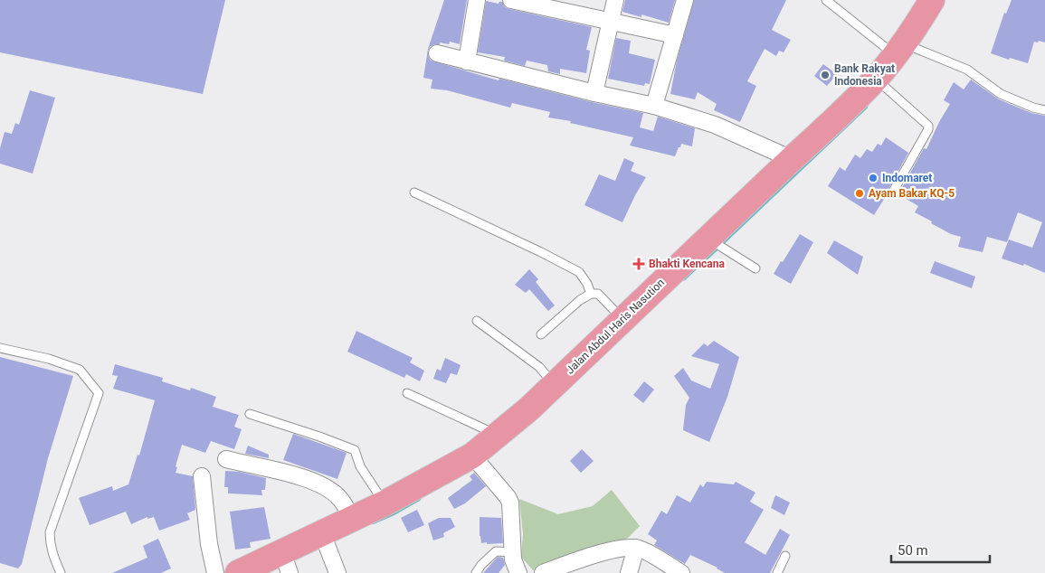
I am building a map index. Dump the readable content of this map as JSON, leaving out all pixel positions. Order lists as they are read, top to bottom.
{
  "streets": {
    "highway": ["Jalan Abdul Haris Nasution"]
  },
  "places": {
    "other": ["Bank Rakyat Indonesia", "Indomaret", "Ayam Bakar KQ-5"],
    "health": ["Bhakti Kencana"]
  },
  "scale_bar": "50 m"
}
